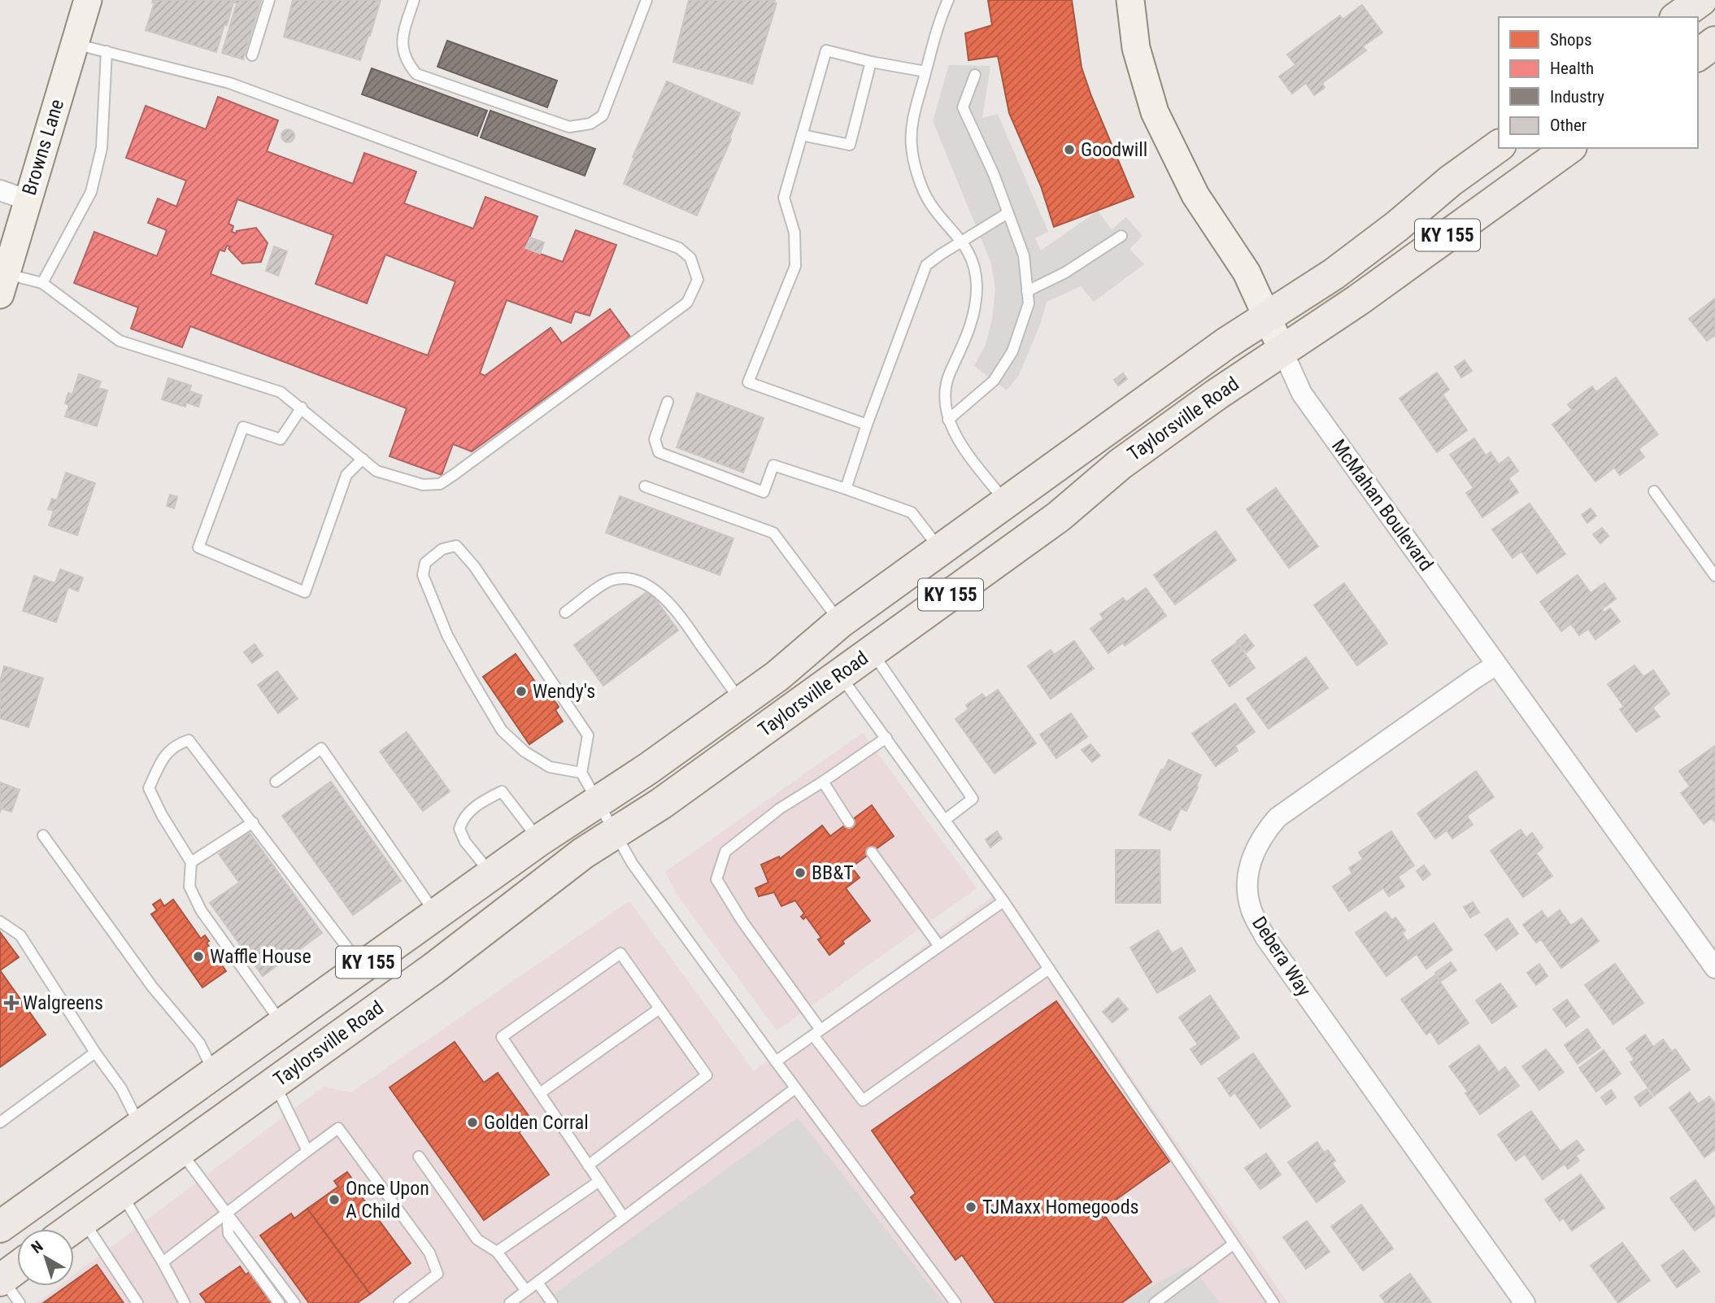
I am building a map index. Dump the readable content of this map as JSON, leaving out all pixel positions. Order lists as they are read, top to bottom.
{
  "streets": {
    "main road": ["KY 155", "Taylorsville Road"],
    "street": ["Browns Lane", "McMahan Boulevard", "Debera Way"]
  },
  "crossings": [
    ["Taylorsville Road", "McMahan Boulevard"],
    ["McMahan Boulevard", "Debera Way"]
  ],
  "places": {
    "other": [
      "Goodwill",
      "Wendy's",
      "BB&T",
      "Waffle House",
      "Golden Corral",
      "Once Upon A Child",
      "TJMaxx Homegoods"
    ],
    "health": ["Walgreens"]
  },
  "legend": [
    "Shops",
    "Health",
    "Industry",
    "Other"
  ],
  "north": "top left"
}
